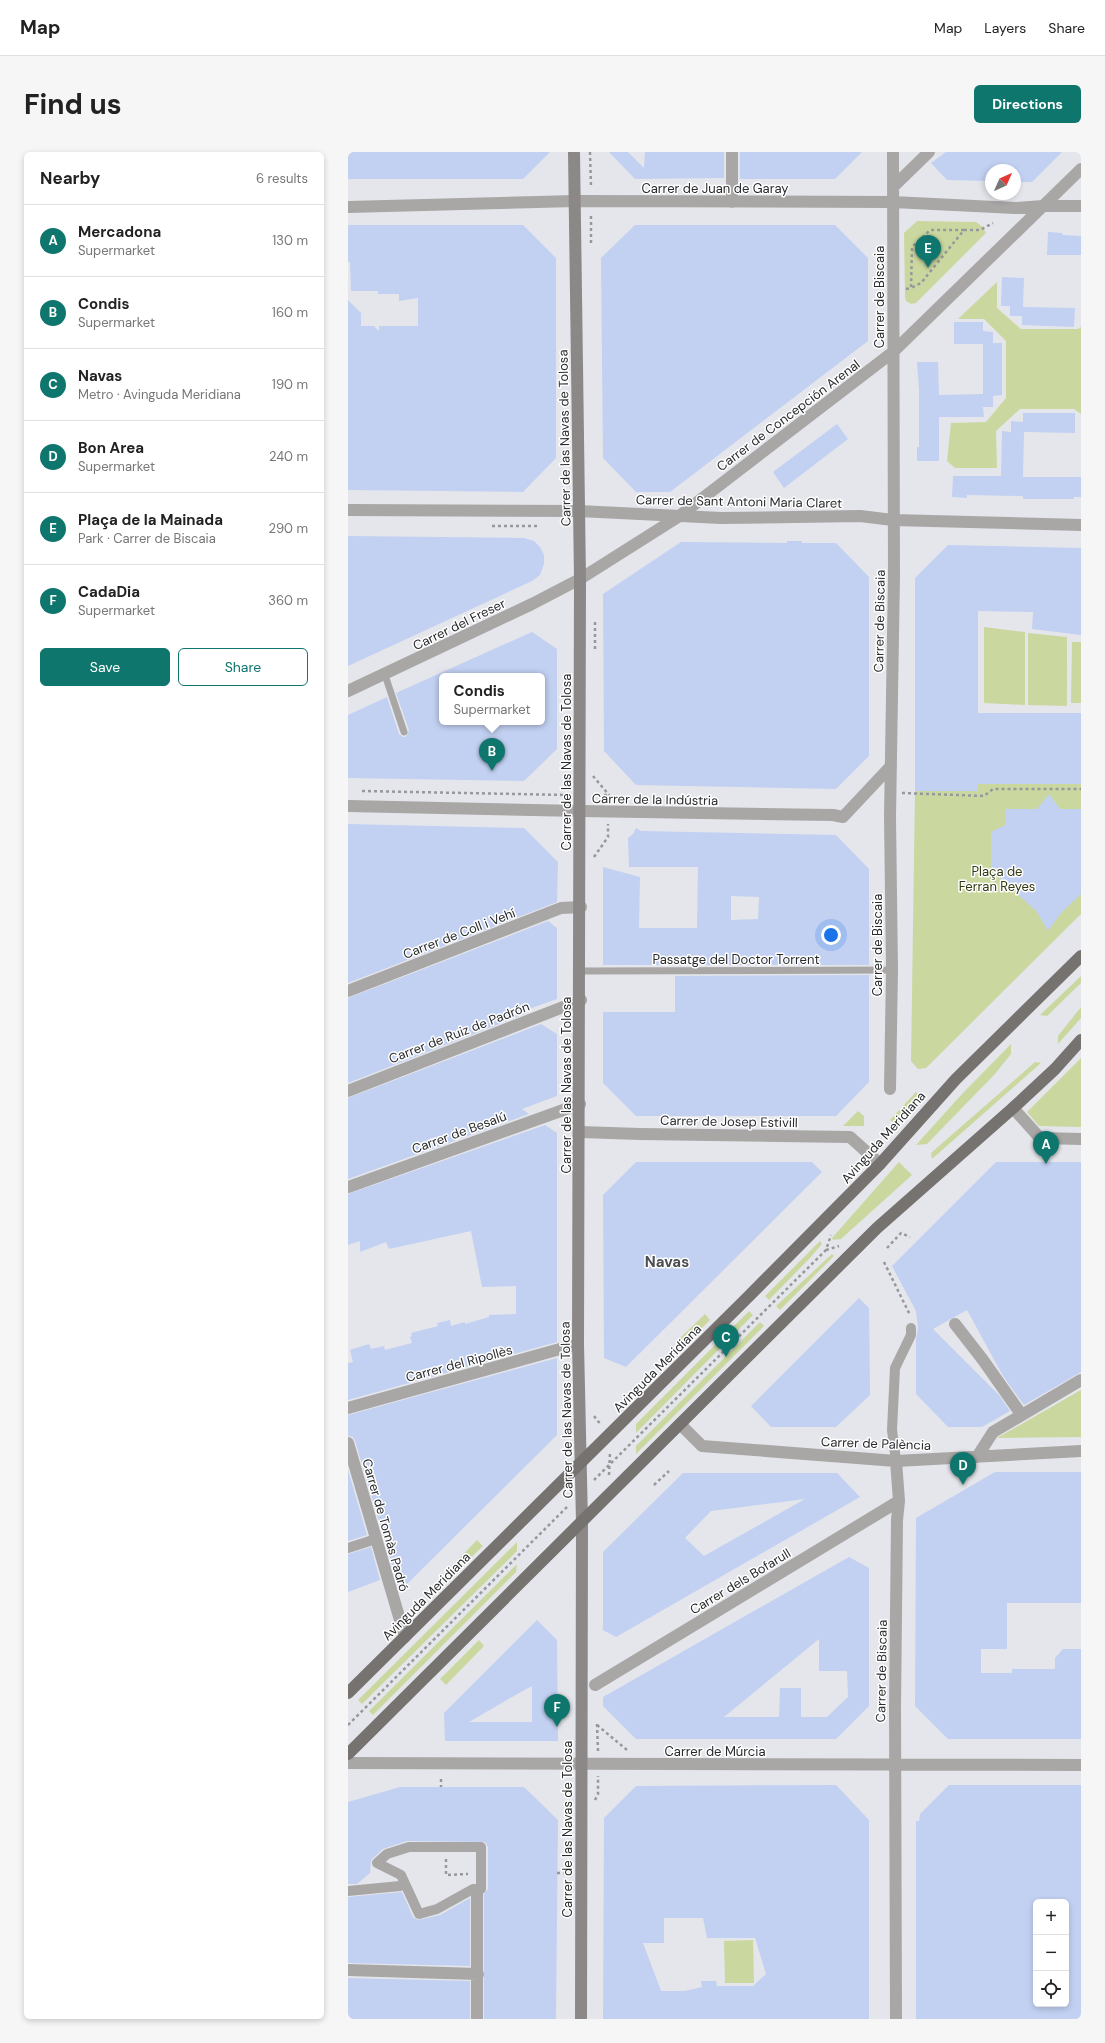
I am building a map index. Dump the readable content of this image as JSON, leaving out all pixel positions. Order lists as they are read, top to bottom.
{
  "streets": {
    "main road": ["Carrer de las Navas de Tolosa", "Avinguda Meridiana"],
    "street": [
      "Carrer de Juan de Garay",
      "Carrer de Biscaia",
      "Carrer de Concepción Arenal",
      "Carrer de Sant Antoni Maria Claret",
      "Carrer del Freser",
      "Carrer de la Indústria",
      "Carrer de Coll i Vehí",
      "Carrer de Ruiz de Padrón",
      "Carrer de Josep Estivill",
      "Carrer de Besalú",
      "Carrer del Ripollès",
      "Carrer de Palència",
      "Carrer de Tomàs Padró",
      "Carrer dels Bofarull",
      "Carrer de Múrcia"
    ],
    "lane": ["Passatge del Doctor Torrent"]
  },
  "crossings": [
    ["Carrer de Juan de Garay", "Carrer de Biscaia"],
    ["Carrer de Juan de Garay", "Carrer de Concepción Arenal"],
    ["Carrer de Juan de Garay", "Carrer de las Navas de Tolosa"],
    ["Carrer de Biscaia", "Carrer de Concepción Arenal"],
    ["Carrer de Biscaia", "Carrer de Sant Antoni Maria Claret"],
    ["Carrer de Biscaia", "Carrer de la Indústria"],
    ["Carrer de Biscaia", "Passatge del Doctor Torrent"],
    ["Carrer de Biscaia", "Carrer de Palència"],
    ["Carrer de Biscaia", "Carrer dels Bofarull"],
    ["Carrer de Biscaia", "Carrer de Múrcia"],
    ["Carrer de Concepción Arenal", "Carrer de las Navas de Tolosa"],
    ["Carrer de Concepción Arenal", "Carrer de Sant Antoni Maria Claret"],
    ["Carrer de Concepción Arenal", "Carrer del Freser"],
    ["Carrer de las Navas de Tolosa", "Carrer de Sant Antoni Maria Claret"],
    ["Carrer de las Navas de Tolosa", "Carrer del Freser"],
    ["Carrer de las Navas de Tolosa", "Carrer de la Indústria"],
    ["Carrer de las Navas de Tolosa", "Carrer de Coll i Vehí"],
    ["Carrer de las Navas de Tolosa", "Passatge del Doctor Torrent"],
    ["Carrer de las Navas de Tolosa", "Carrer de Ruiz de Padrón"],
    ["Carrer de las Navas de Tolosa", "Carrer de Josep Estivill"],
    ["Carrer de las Navas de Tolosa", "Carrer de Besalú"],
    ["Carrer de las Navas de Tolosa", "Avinguda Meridiana"],
    ["Carrer de las Navas de Tolosa", "Carrer del Ripollès"],
    ["Carrer de las Navas de Tolosa", "Carrer de Múrcia"],
    ["Carrer de Josep Estivill", "Avinguda Meridiana"],
    ["Avinguda Meridiana", "Carrer de Tomàs Padró"]
  ],
  "districts": ["Navas"],
  "parks": ["Plaça de Ferran Reyes"],
  "north": "top right",
  "page": {
    "header": "Map",
    "nav": ["Map", "Layers", "Share"],
    "buttons": [
      "Directions",
      ["Save", "Share"]
    ],
    "title": "Find us",
    "heading": ["Nearby", "6 results"],
    "list": [
      {
        "mark": "A",
        "name": "Mercadona",
        "note": "Supermarket",
        "value": "130 m"
      },
      {
        "mark": "B",
        "name": "Condis",
        "note": "Supermarket",
        "value": "160 m"
      },
      {
        "mark": "C",
        "name": "Navas",
        "note": "Metro · Avinguda Meridiana",
        "value": "190 m"
      },
      {
        "mark": "D",
        "name": "Bon Area",
        "note": "Supermarket",
        "value": "240 m"
      },
      {
        "mark": "E",
        "name": "Plaça de la Mainada",
        "note": "Park · Carrer de Biscaia",
        "value": "290 m"
      },
      {
        "mark": "F",
        "name": "CadaDia",
        "note": "Supermarket",
        "value": "360 m"
      }
    ],
    "pins": [
      "E",
      "B",
      "A",
      "C",
      "D",
      "F"
    ],
    "popup": ["Condis", "Supermarket"],
    "map_buttons": ["+", "−"]
  }
}
